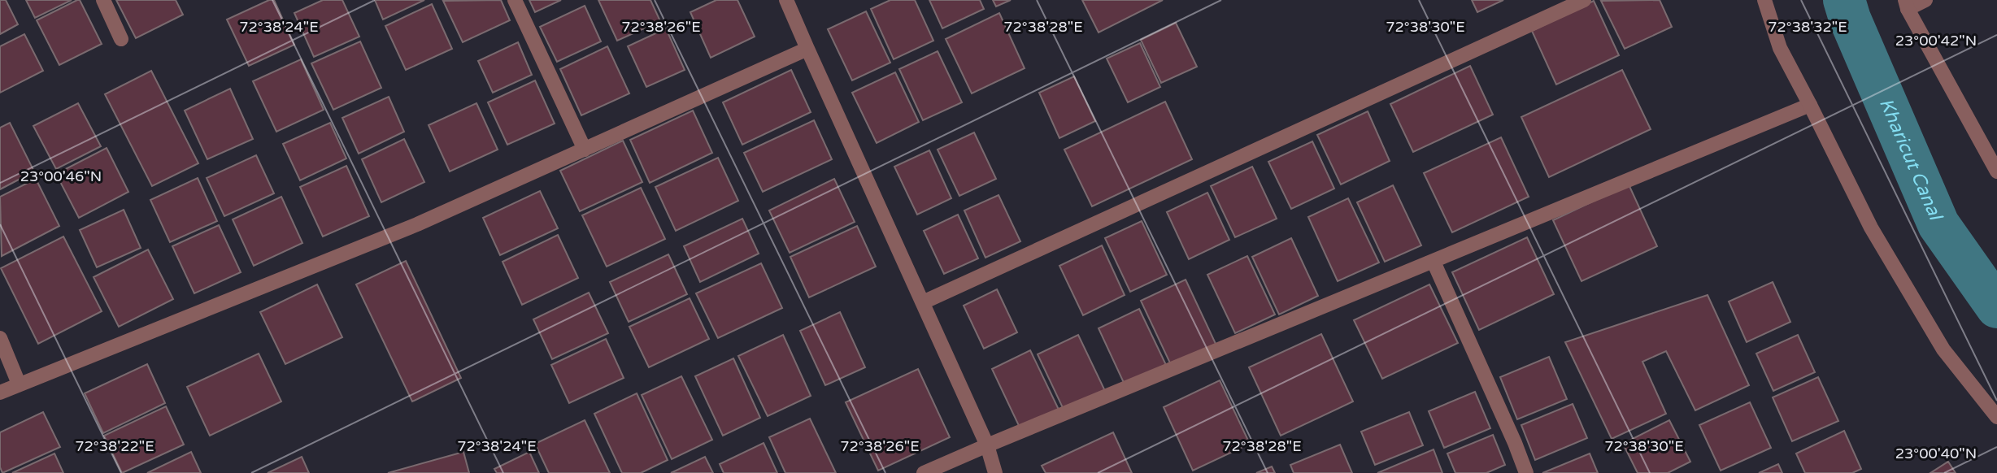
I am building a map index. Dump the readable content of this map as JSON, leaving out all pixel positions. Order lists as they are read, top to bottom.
{
  "water": ["Kharicut Canal"],
  "coordinates": [
    "72°38'24\"E",
    "72°38'26\"E",
    "72°38'28\"E",
    "72°38'30\"E",
    "72°38'32\"E",
    "23°00'42\"N",
    "23°00'46\"N",
    "72°38'22\"E",
    "23°00'40\"N"
  ]
}
